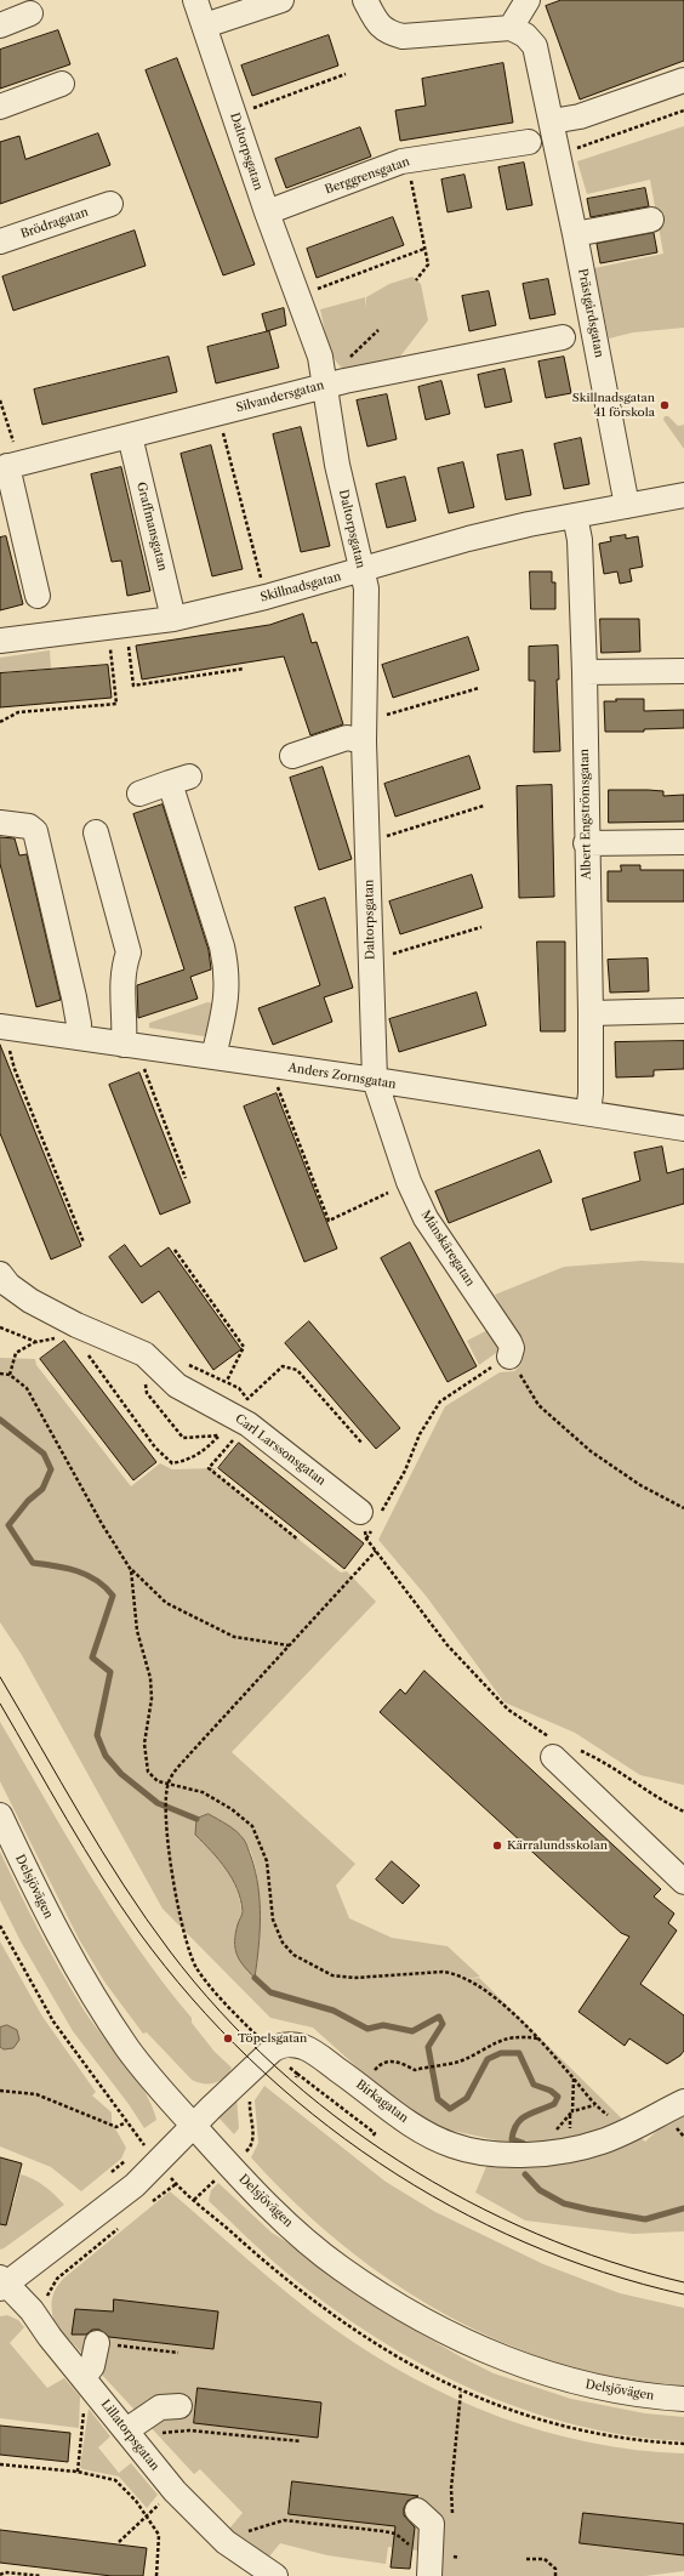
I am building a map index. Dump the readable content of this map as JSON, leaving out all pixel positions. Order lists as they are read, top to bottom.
{
  "streets": {
    "street": [
      "Daltorpsgatan",
      "Berggrensgatan",
      "Brödragatan",
      "Prästgårdsgatan",
      "Silvandersgatan",
      "Graffmansgatan",
      "Skillnadsgatan",
      "Albert Engströmsgatan",
      "Anders Zornsgatan",
      "Månskäregatan",
      "Carl Larssonsgatan",
      "Delsjövägen",
      "Birkagatan",
      "Lillatorpsgatan"
    ]
  },
  "crossings": [
    ["Daltorpsgatan", "Berggrensgatan"],
    ["Daltorpsgatan", "Silvandersgatan"],
    ["Daltorpsgatan", "Skillnadsgatan"],
    ["Daltorpsgatan", "Anders Zornsgatan"],
    ["Daltorpsgatan", "Månskäregatan"],
    ["Prästgårdsgatan", "Skillnadsgatan"],
    ["Silvandersgatan", "Graffmansgatan"],
    ["Graffmansgatan", "Skillnadsgatan"],
    ["Skillnadsgatan", "Albert Engströmsgatan"],
    ["Albert Engströmsgatan", "Anders Zornsgatan"],
    ["Anders Zornsgatan", "Månskäregatan"],
    ["Delsjövägen", "Birkagatan"]
  ],
  "places": ["Skillnadsgatan 41 förskola", "Kärralundsskolan", "Töpelsgatan"]
}
